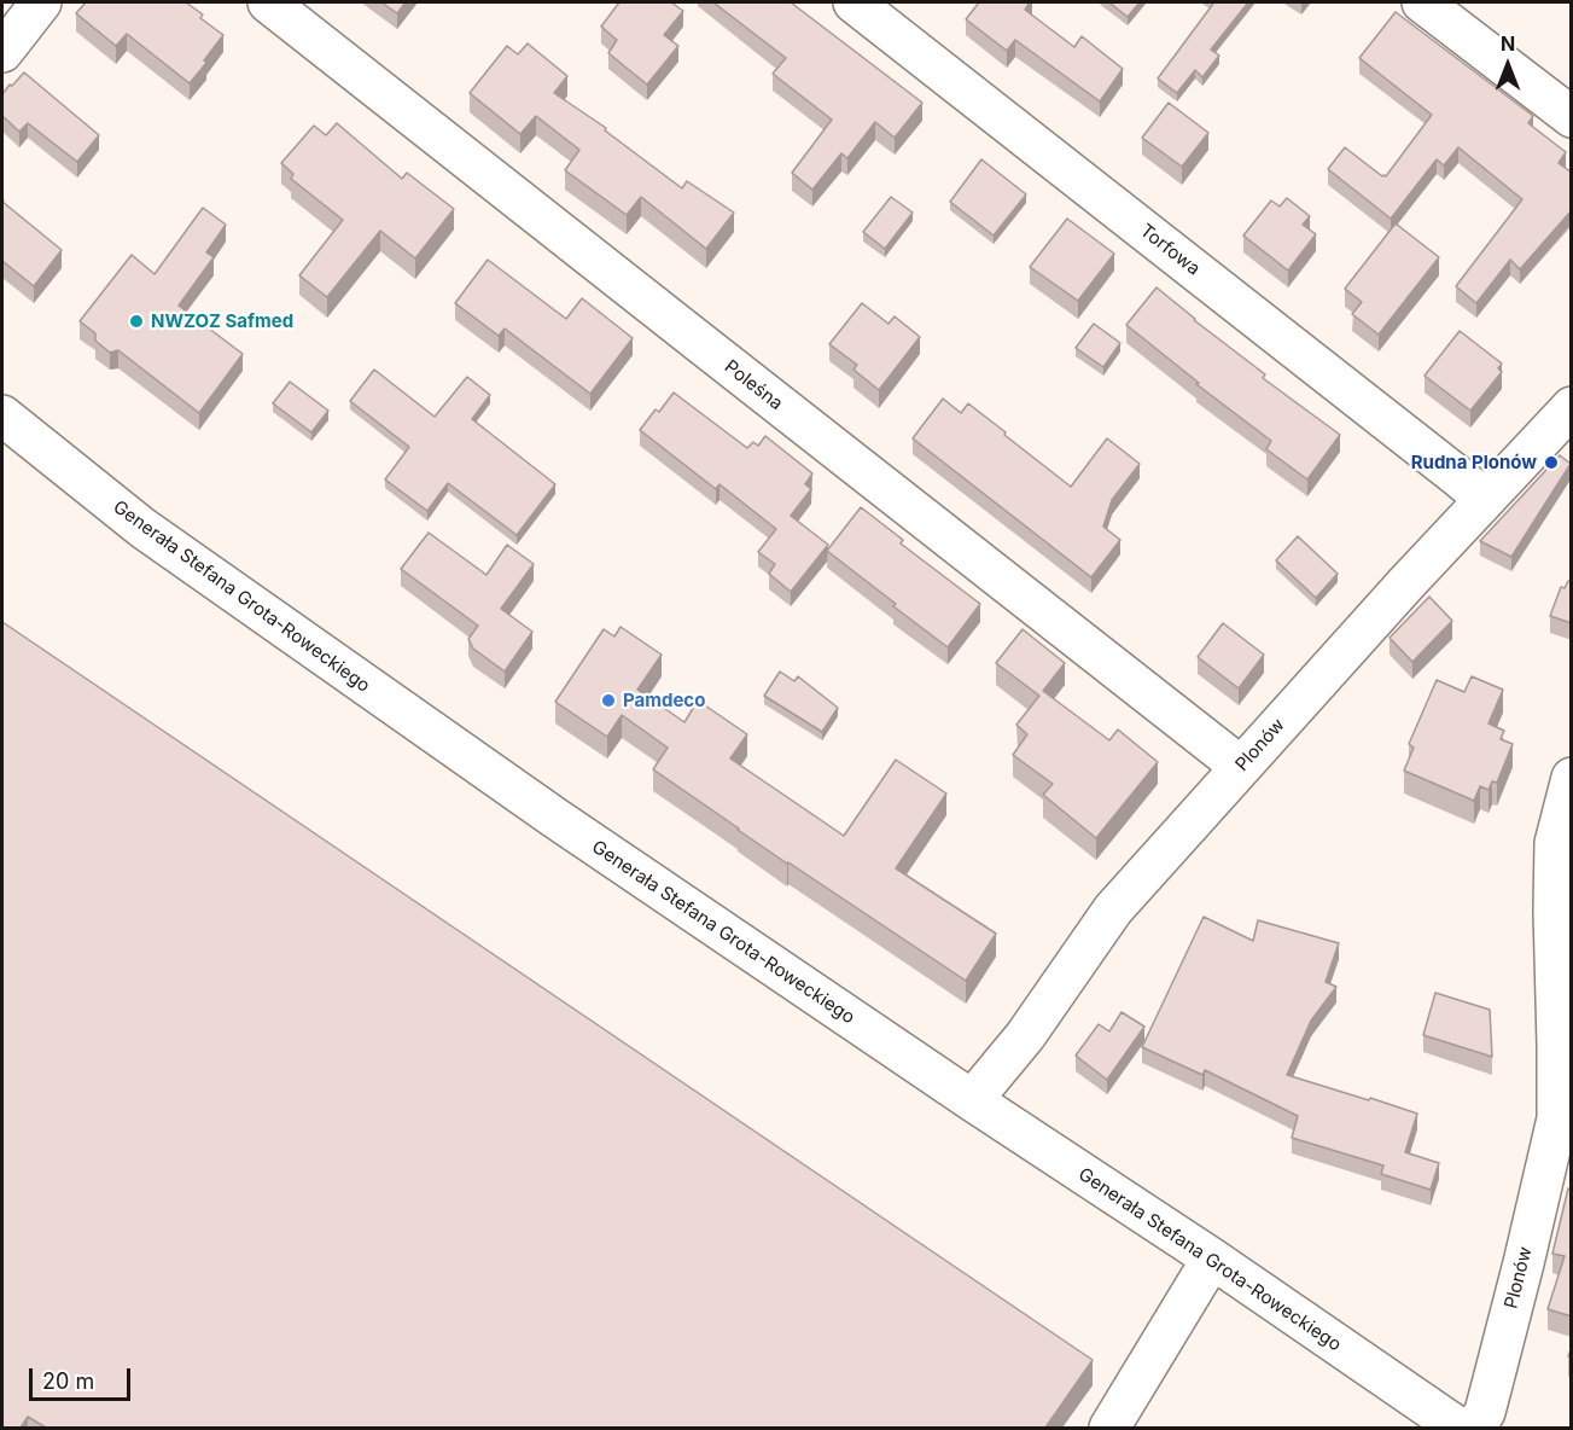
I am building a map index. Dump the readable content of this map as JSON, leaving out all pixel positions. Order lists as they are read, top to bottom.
{
  "streets": {
    "street": [
      "Torfowa",
      "Poleśna",
      "Generała Stefana Grota-Roweckiego",
      "Plonów"
    ]
  },
  "crossings": [
    ["Torfowa", "Plonów"],
    ["Poleśna", "Plonów"],
    ["Generała Stefana Grota-Roweckiego", "Plonów"]
  ],
  "places": ["NWZOZ Safmed", "Rudna Plonów", "Pamdeco"],
  "scale_bar": "20 m",
  "north": "top"
}
